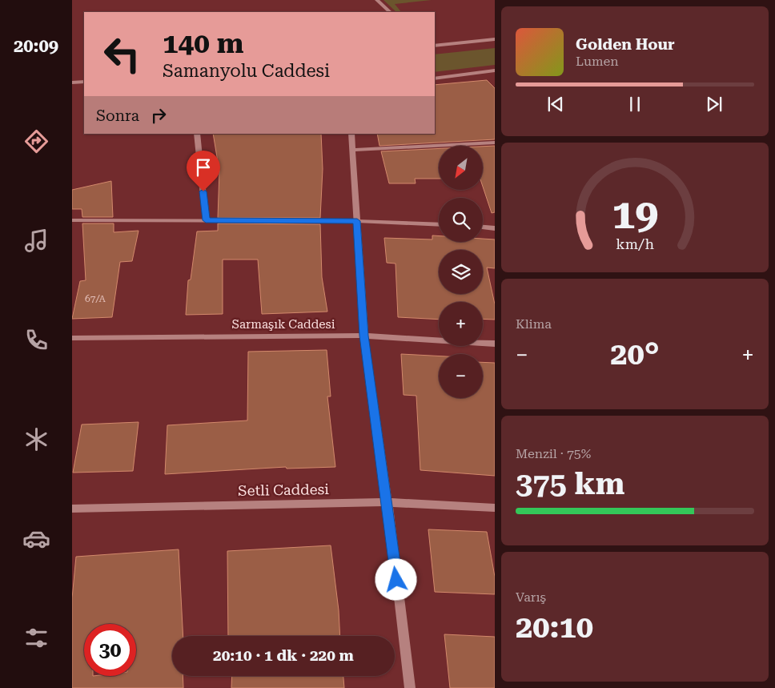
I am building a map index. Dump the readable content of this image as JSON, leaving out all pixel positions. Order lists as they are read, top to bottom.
{
  "streets": {
    "street": ["Sarmaşık Caddesi", "Setli Caddesi"]
  },
  "house_numbers": ["67/A"],
  "north": "bottom left",
  "page": {
    "tabs": "20:09",
    "turn": ["140 m", "Samanyolu Caddesi"],
    "song": ["Golden Hour", "Lumen"],
    "then": "Sonra",
    "map_buttons": ["+", "−"],
    "tile": [
      "Klima",
      ["Menzil · 75%", "375 km"],
      ["Varış", "20:10"]
    ],
    "heat": ["−", "20°", "+"],
    "limit": "30",
    "trip": "20:10 · 1 dk · 220 m",
    "gauge": ["19", "km/h"]
  }
}
